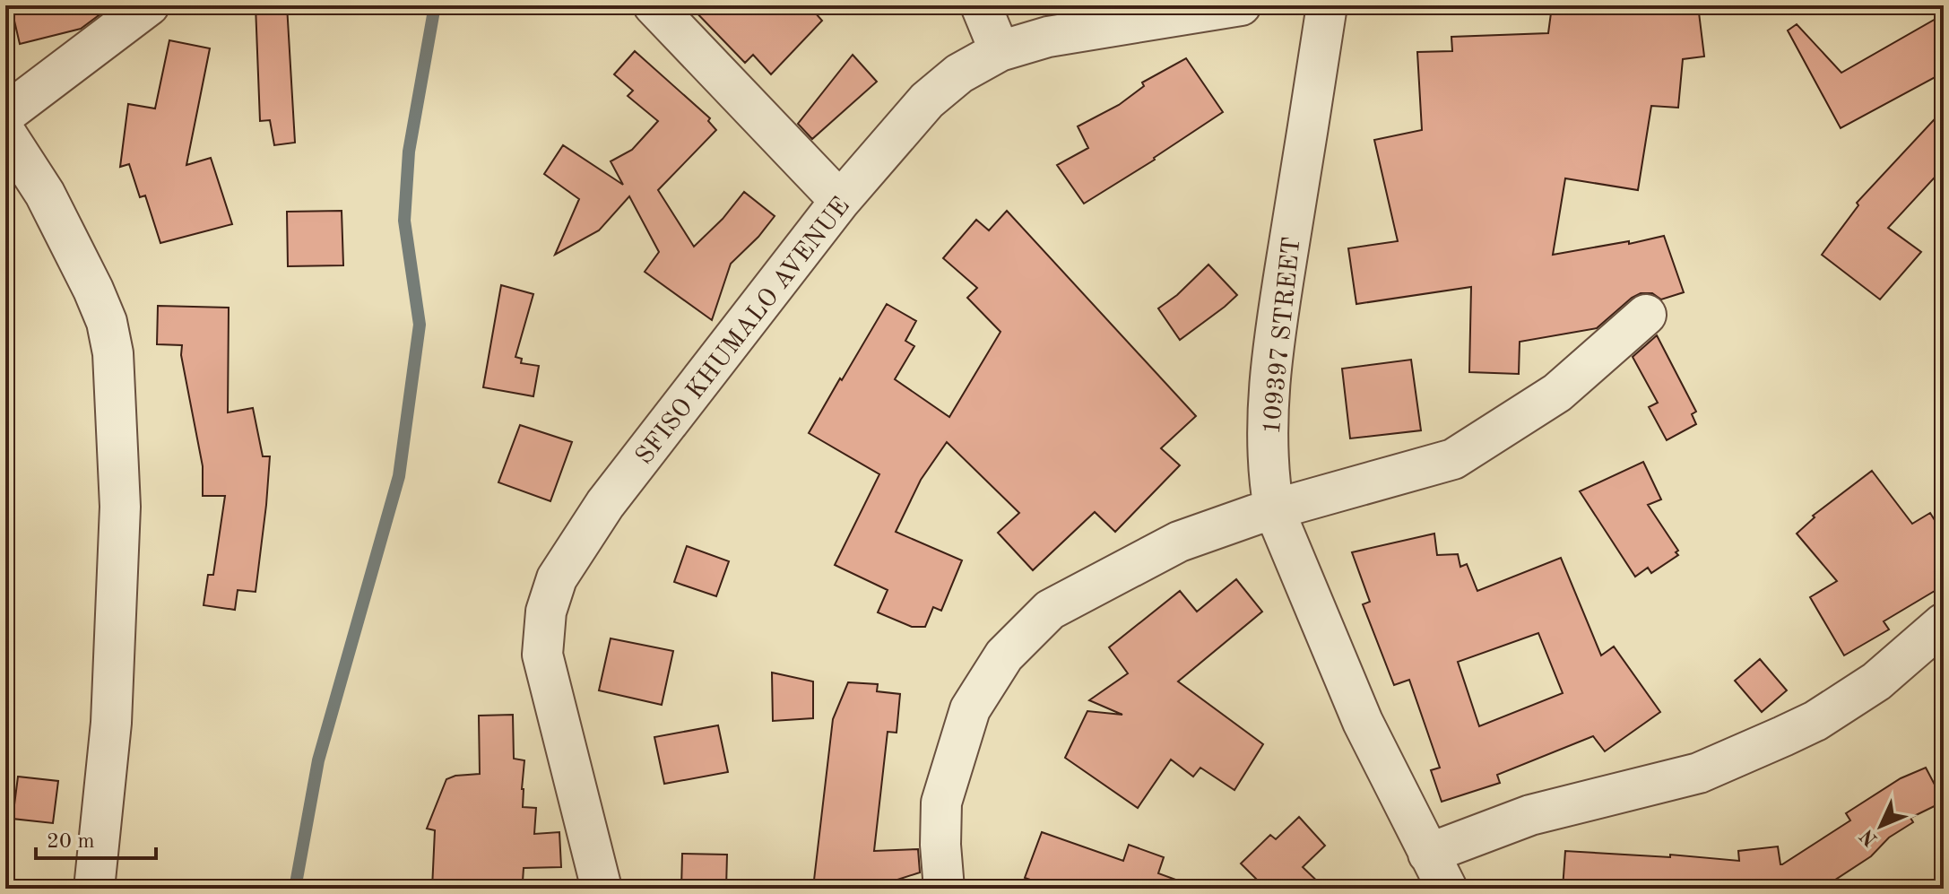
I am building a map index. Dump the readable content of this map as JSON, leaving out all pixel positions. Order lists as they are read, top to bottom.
{
  "streets": {
    "street": ["SFISO KHUMALO AVENUE", "109397 STREET"]
  },
  "scale_bar": "20 m",
  "north": "bottom left"
}
